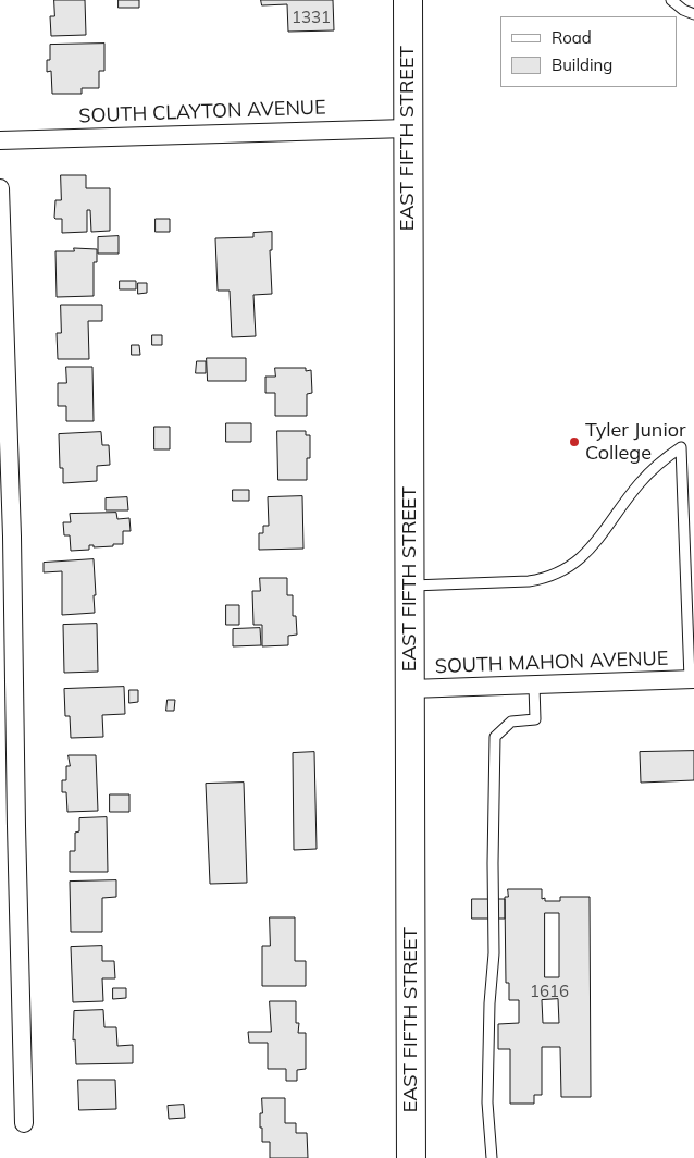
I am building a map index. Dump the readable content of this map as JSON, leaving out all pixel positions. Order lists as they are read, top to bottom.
{
  "streets": {
    "main road": ["EAST FIFTH STREET"],
    "street": ["SOUTH CLAYTON AVENUE", "SOUTH MAHON AVENUE"]
  },
  "crossings": [
    ["SOUTH CLAYTON AVENUE", "EAST FIFTH STREET"],
    ["EAST FIFTH STREET", "SOUTH MAHON AVENUE"]
  ],
  "places": ["Tyler Junior College"],
  "house_numbers": ["1331", "1616"],
  "legend": ["Road", "Building"]
}
